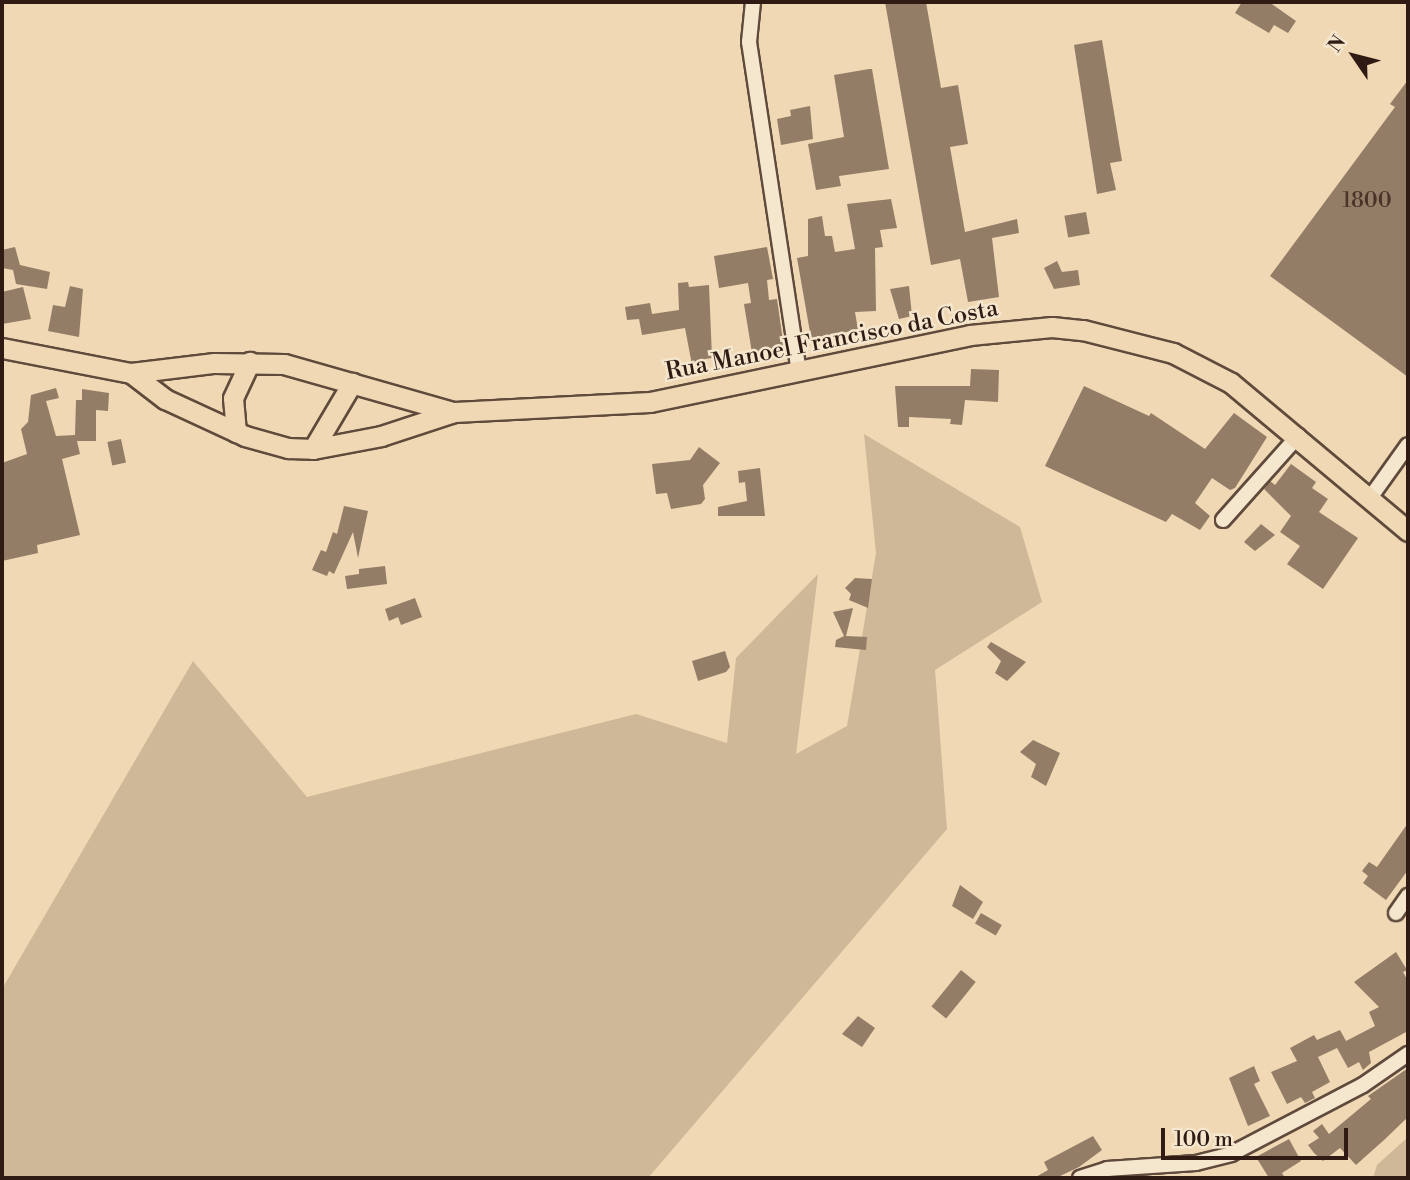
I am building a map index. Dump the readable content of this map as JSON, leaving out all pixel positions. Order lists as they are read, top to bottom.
{
  "streets": {
    "main road": ["Rua Manoel Francisco da Costa"]
  },
  "house_numbers": ["1800"],
  "scale_bar": "100 m",
  "north": "top left"
}
